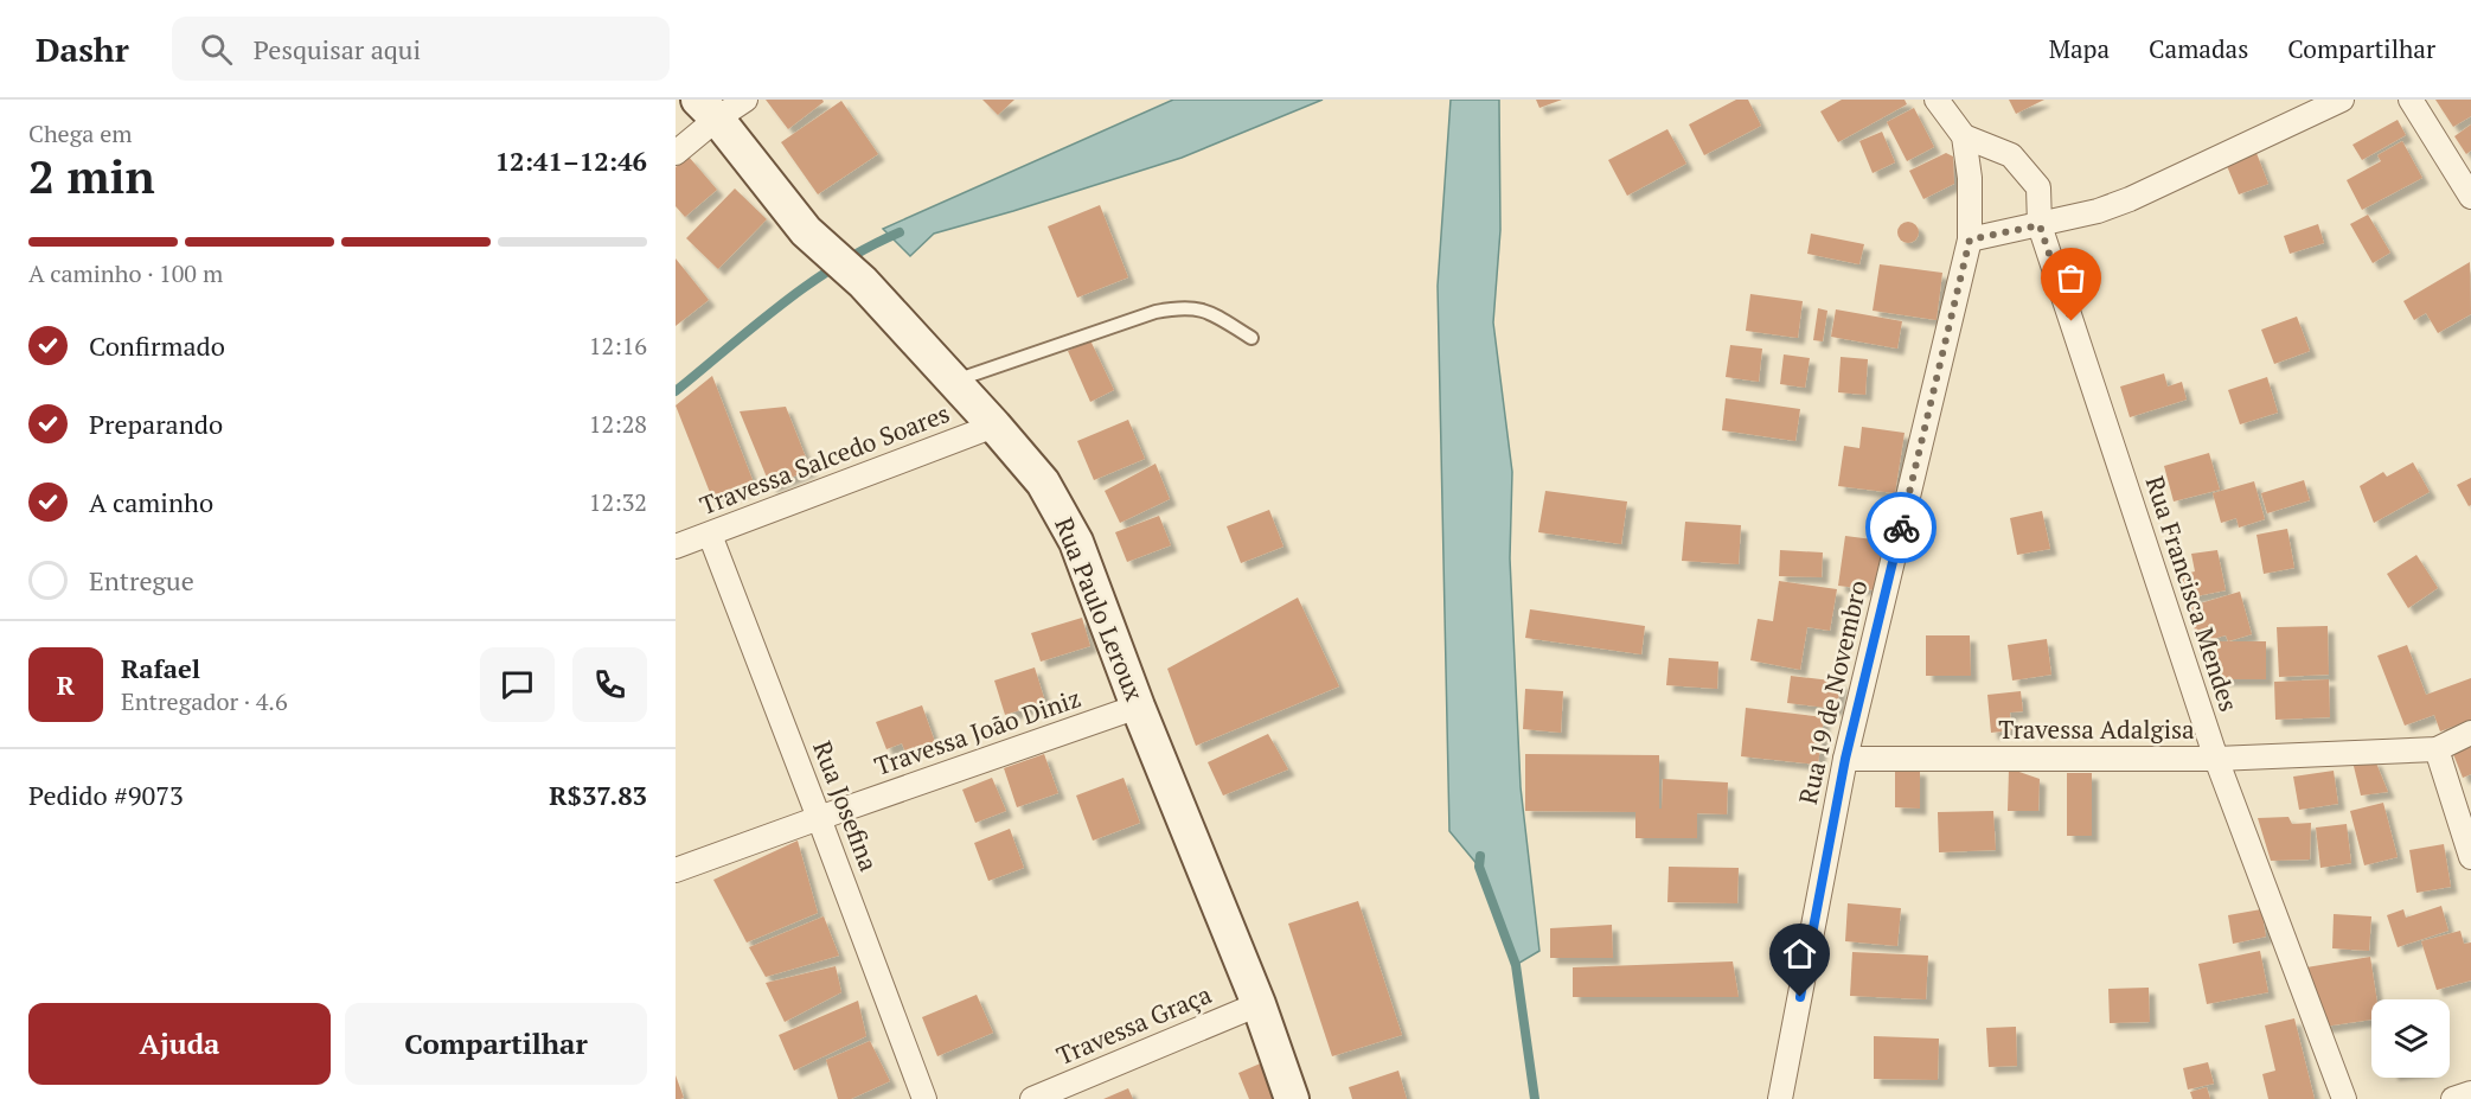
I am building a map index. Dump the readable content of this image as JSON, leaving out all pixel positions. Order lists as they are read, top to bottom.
{
  "streets": {
    "street": [
      "Travessa Salcedo Soares",
      "Rua Francisca Mendes",
      "Rua Paulo Leroux",
      "Rua 19 de Novembro",
      "Travessa Adalgisa",
      "Travessa João Diniz",
      "Rua Josefina",
      "Travessa Graça"
    ]
  },
  "crossings": [
    ["Travessa Salcedo Soares", "Rua Paulo Leroux"],
    ["Travessa Salcedo Soares", "Rua Josefina"],
    ["Rua Francisca Mendes", "Rua 19 de Novembro"],
    ["Rua Francisca Mendes", "Travessa Adalgisa"],
    ["Rua Paulo Leroux", "Travessa João Diniz"],
    ["Rua Paulo Leroux", "Travessa Graça"],
    ["Rua 19 de Novembro", "Travessa Adalgisa"],
    ["Travessa João Diniz", "Rua Josefina"]
  ],
  "page": {
    "header": "Dashr",
    "search": "Pesquisar aqui",
    "nav": ["Mapa", "Camadas", "Compartilhar"],
    "heading": ["2 min", "Chega em", "12:41–12:46"],
    "panel": [
      "Rafael",
      "Entregador · 4.6",
      "Pedido #9073",
      "R$37.83"
    ],
    "bar": "A caminho · 100 m",
    "list": [
      ["Confirmado", "12:16"],
      ["Preparando", "12:28"],
      ["A caminho", "12:32"],
      "Entregue"
    ],
    "round": "R",
    "buttons": ["Ajuda", "Compartilhar"]
  }
}
